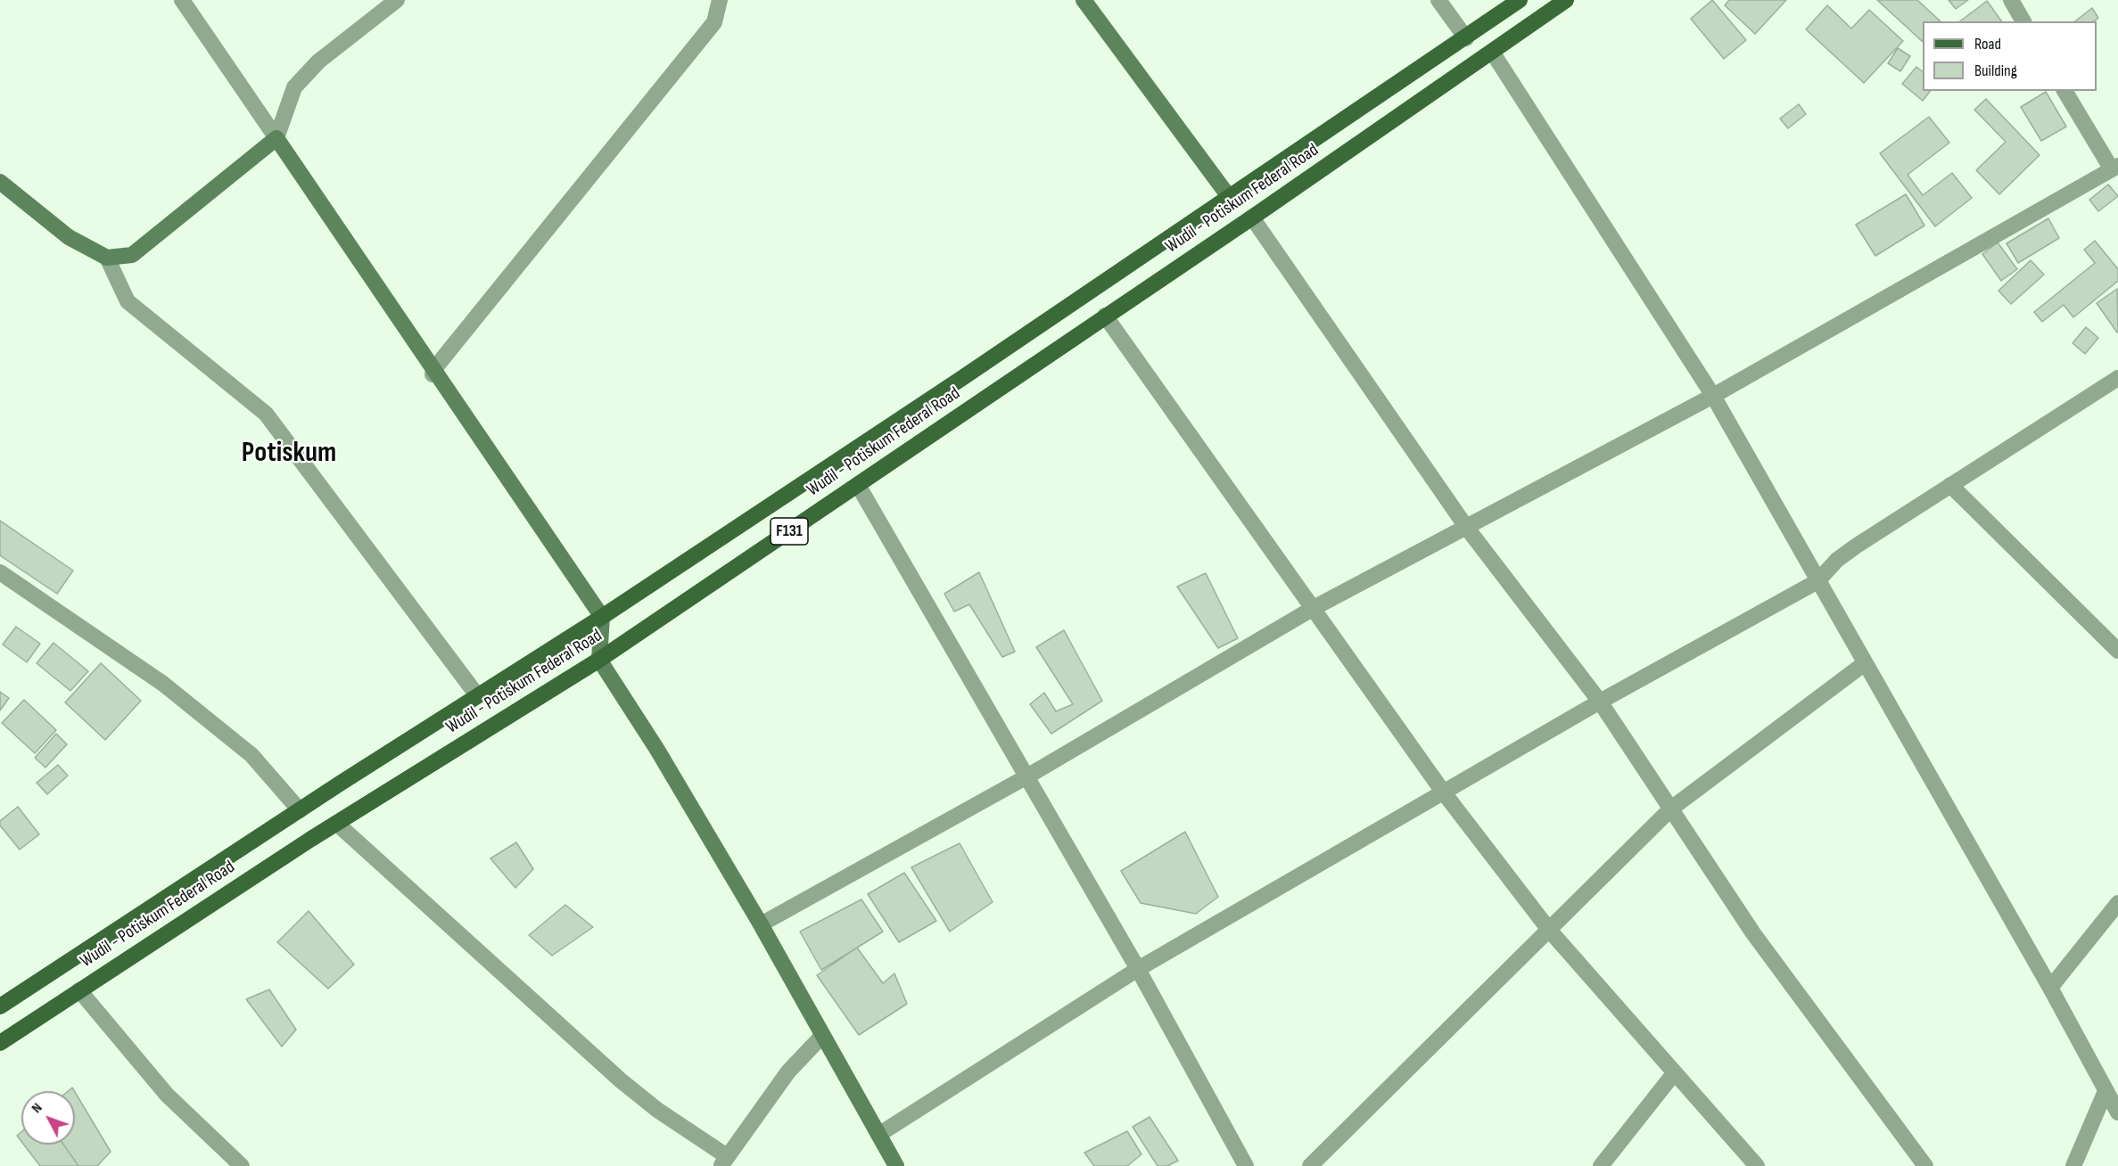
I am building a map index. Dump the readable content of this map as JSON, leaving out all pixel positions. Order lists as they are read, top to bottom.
{
  "streets": {
    "main road": ["Wudil - Potiskum Federal Road", "F131"]
  },
  "districts": ["Potiskum"],
  "legend": ["Road", "Building"],
  "north": "top left"
}
